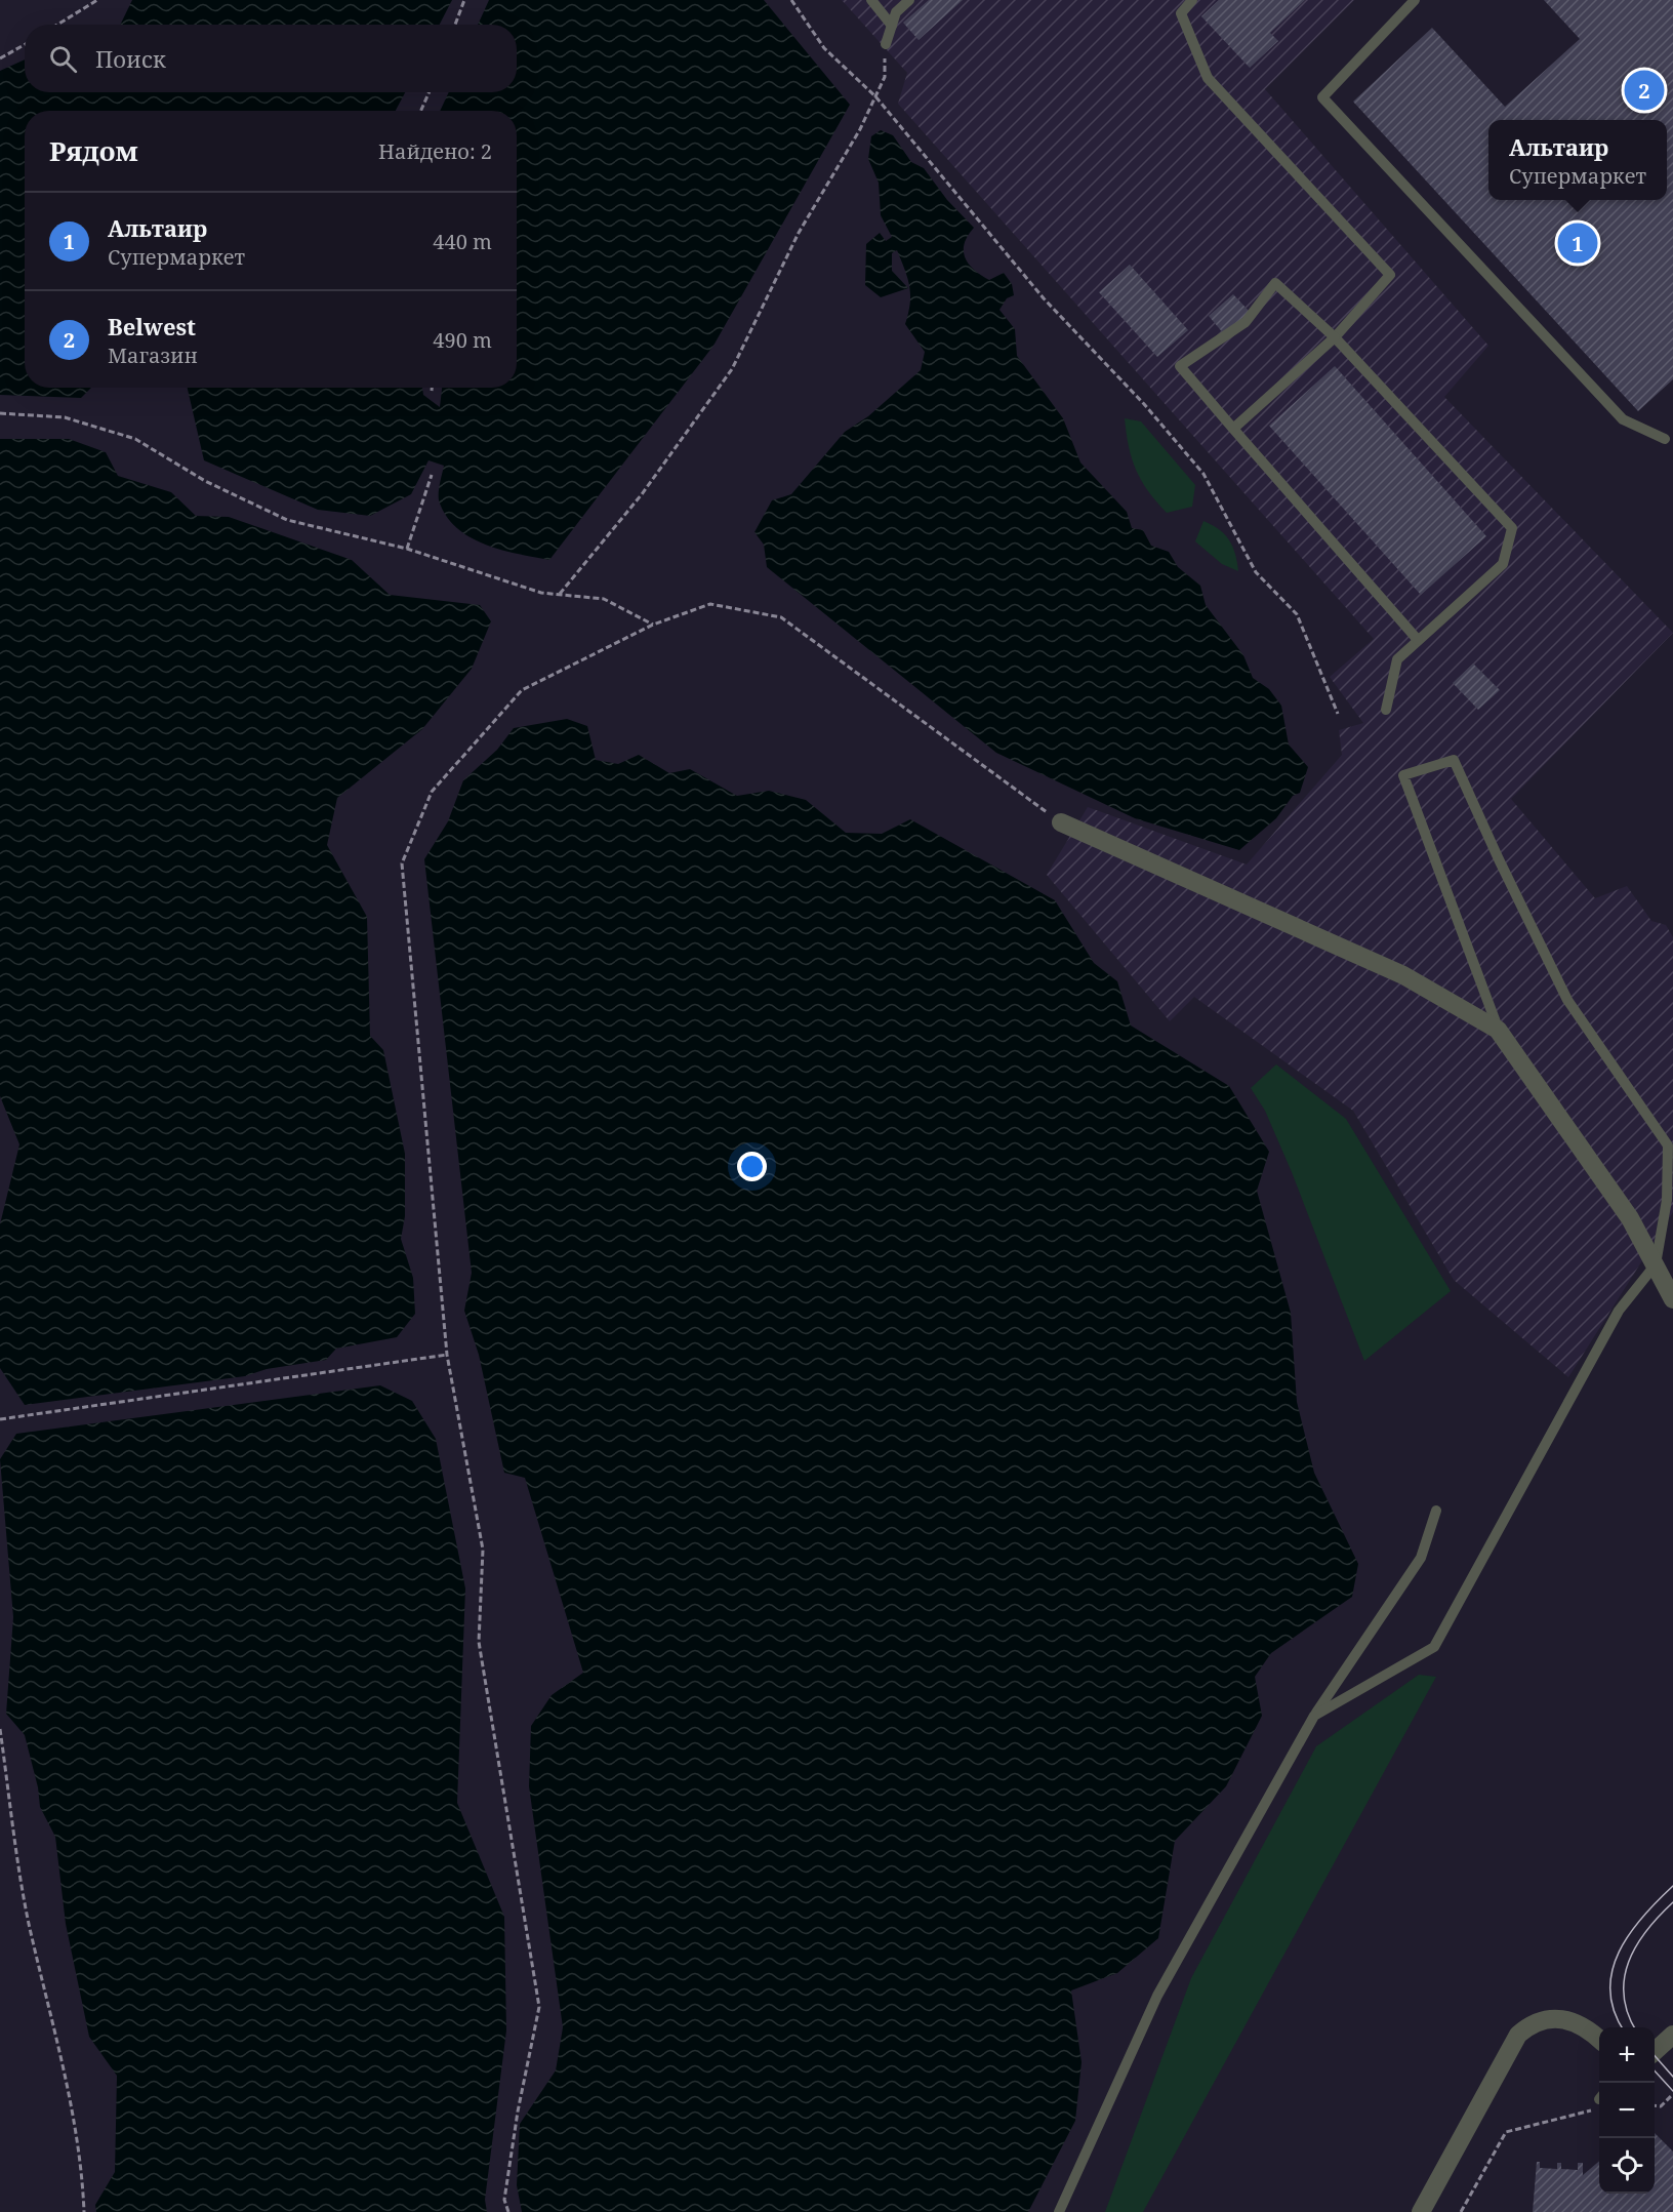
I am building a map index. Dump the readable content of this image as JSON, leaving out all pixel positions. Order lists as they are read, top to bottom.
{
  "page": {
    "search": "Поиск",
    "pins": ["2", "1"],
    "heading": ["Рядом", "Найдено: 2"],
    "popup": ["Альтаир", "Супермаркет"],
    "list": [
      {
        "mark": "1",
        "name": "Альтаир",
        "note": "Супермаркет",
        "value": "440 m"
      },
      {
        "mark": "2",
        "name": "Belwest",
        "note": "Магазин",
        "value": "490 m"
      }
    ],
    "map_buttons": ["+", "−"]
  }
}
